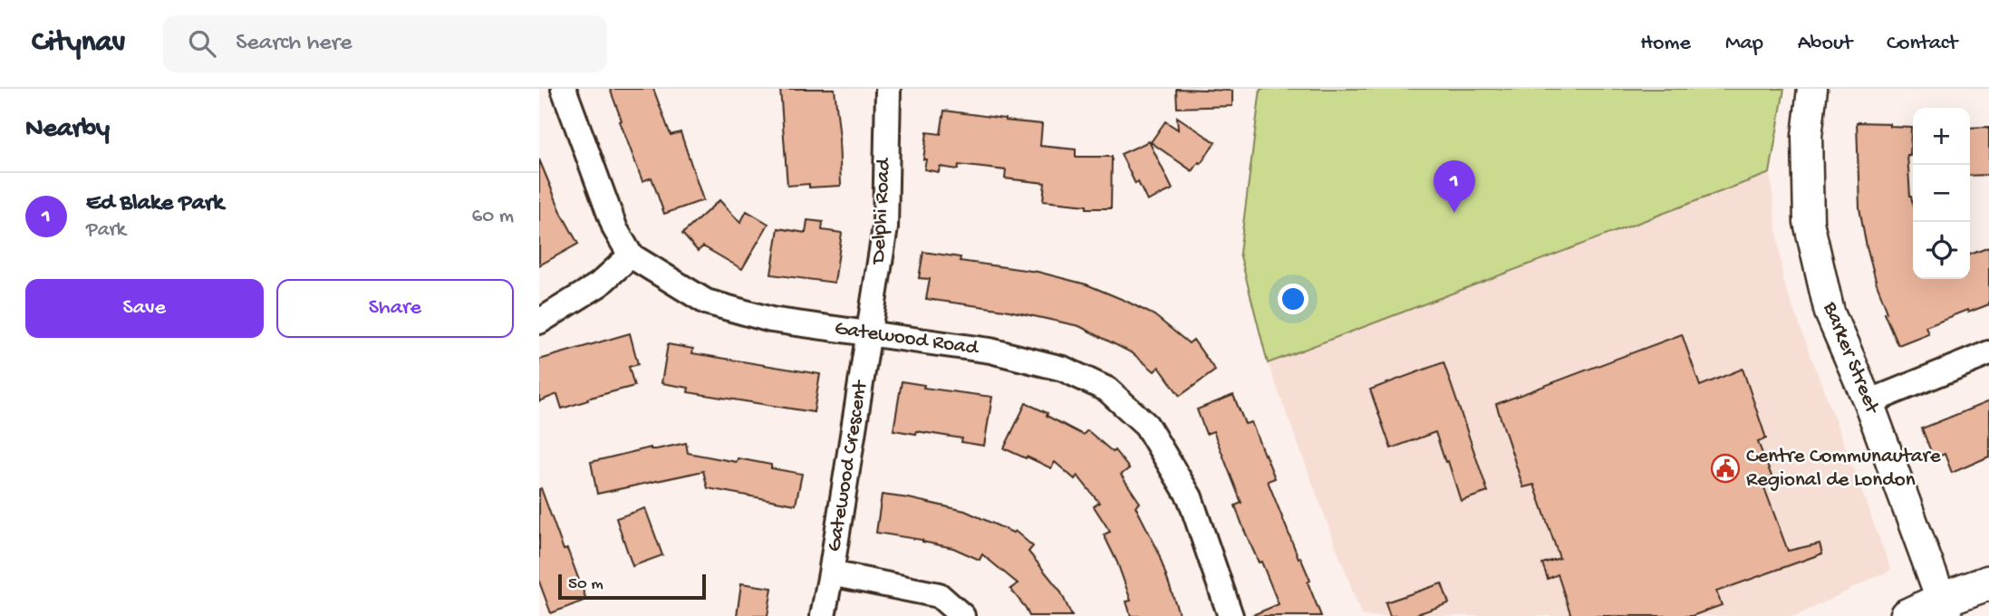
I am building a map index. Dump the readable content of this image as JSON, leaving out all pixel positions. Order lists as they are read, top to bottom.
{
  "streets": {
    "street": [
      "Delphi Road",
      "Gatewood Road",
      "Barker Street",
      "Gatewood Crescent"
    ]
  },
  "crossings": [
    ["Delphi Road", "Gatewood Road"],
    ["Delphi Road", "Gatewood Crescent"],
    ["Gatewood Road", "Gatewood Crescent"]
  ],
  "places": {
    "public building": ["Centre Communautare Regional de London"]
  },
  "scale_bar": "50 m",
  "page": {
    "header": "Citynav",
    "search": "Search here",
    "nav": [
      "Home",
      "Map",
      "About",
      "Contact"
    ],
    "heading": "Nearby",
    "map_buttons": ["+", "−"],
    "pins": "1",
    "list": [
      {
        "mark": "1",
        "name": "Ed Blake Park",
        "note": "Park",
        "value": "60 m"
      }
    ],
    "buttons": ["Save", "Share"],
    "scale": "50 m"
  }
}
